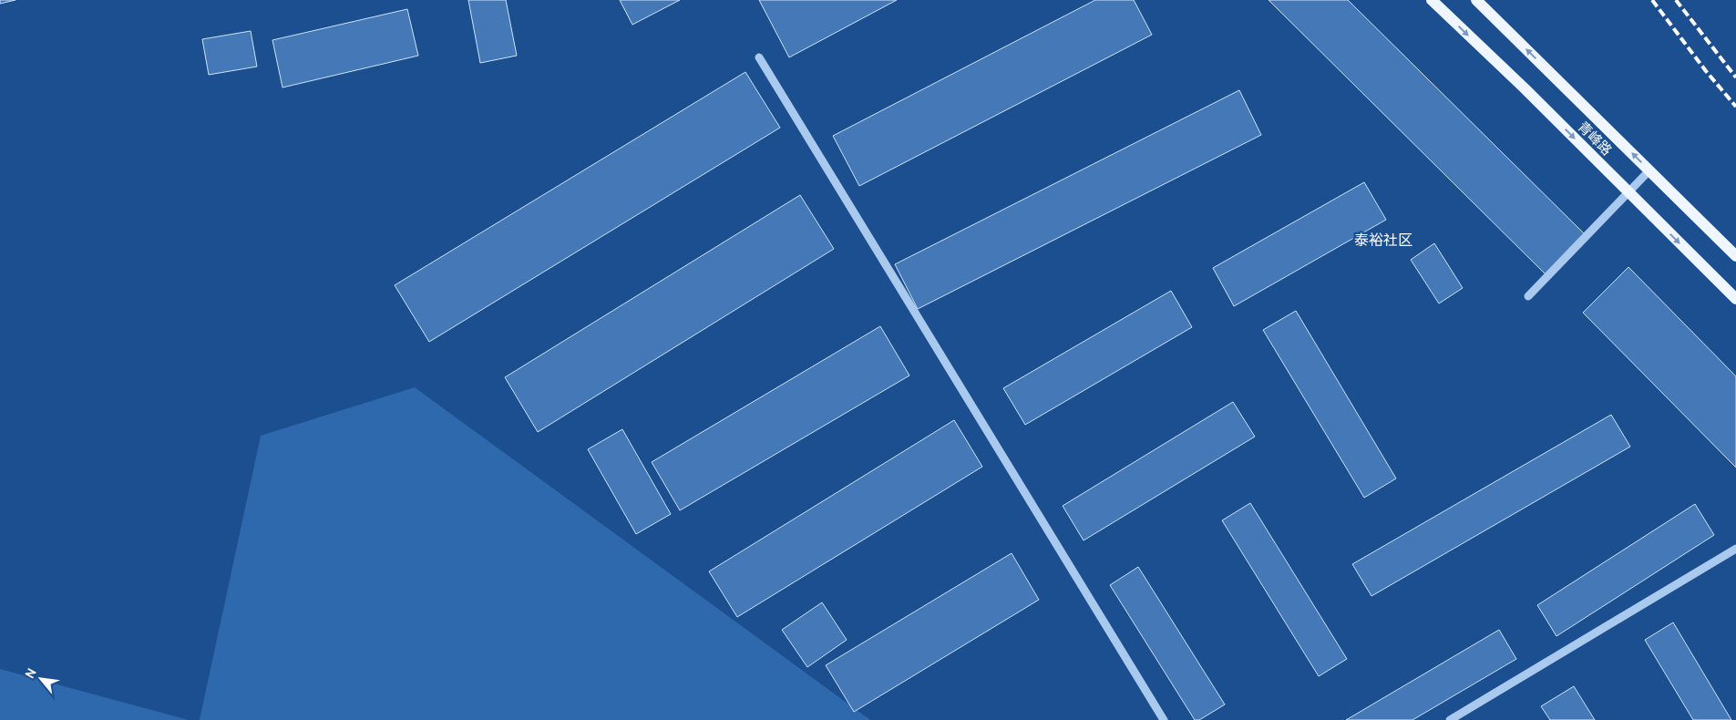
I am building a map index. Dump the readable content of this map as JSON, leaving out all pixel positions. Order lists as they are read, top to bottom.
{
  "streets": {
    "main road": ["青峰路"]
  },
  "districts": ["泰裕社区"],
  "north": "top left"
}
